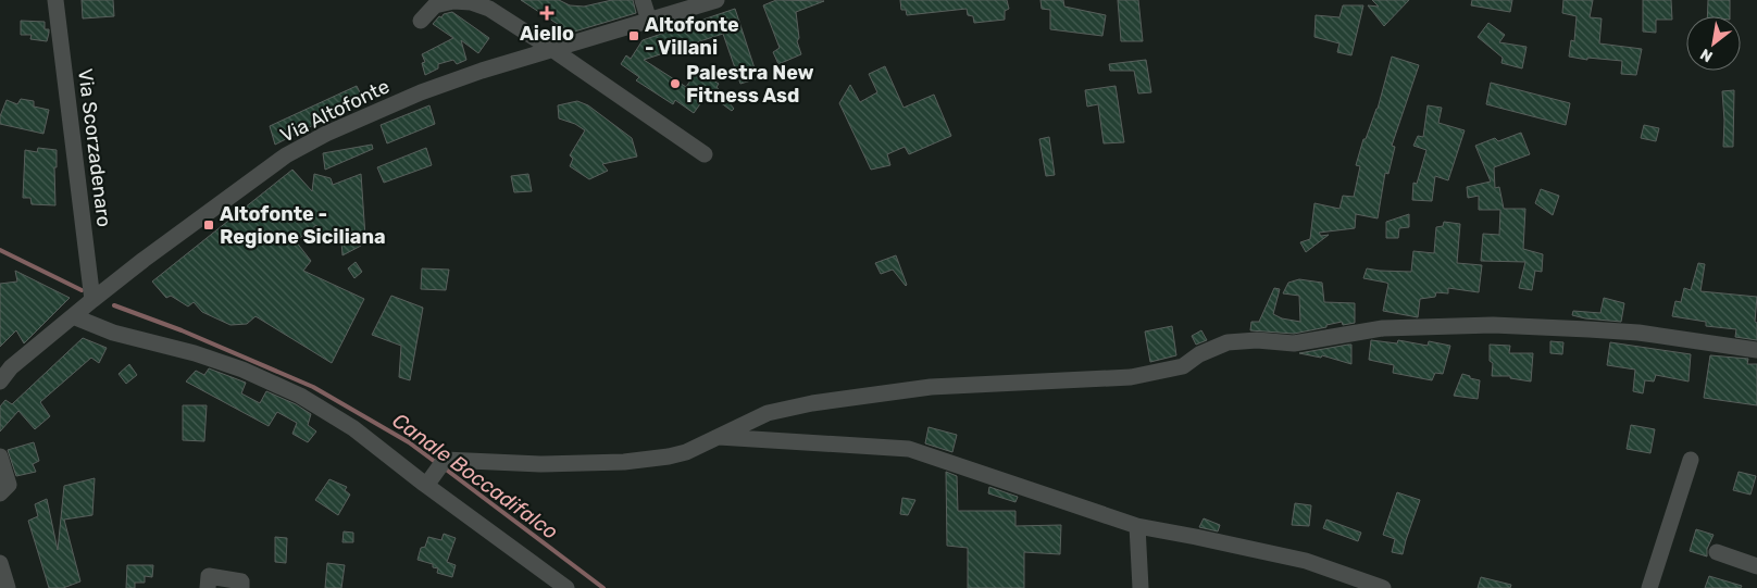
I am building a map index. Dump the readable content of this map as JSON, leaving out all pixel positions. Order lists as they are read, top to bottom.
{
  "streets": {
    "street": ["Via Altofonte", "Via Scorzadenaro"]
  },
  "crossings": [
    ["Via Altofonte", "Via Scorzadenaro"]
  ],
  "water": ["Canale Boccadifalco"],
  "places": {
    "health": ["Aiello"],
    "transit": ["Altofonte - Villani", "Altofonte - Regione Siciliana"],
    "other": ["Palestra New Fitness Asd"]
  },
  "north": "bottom left"
}
